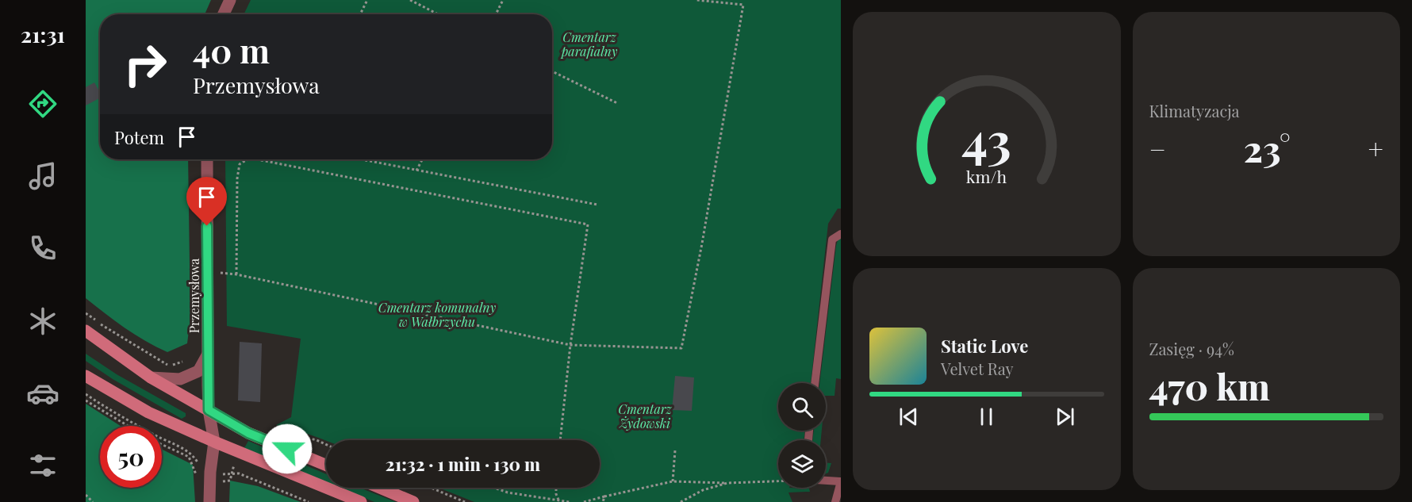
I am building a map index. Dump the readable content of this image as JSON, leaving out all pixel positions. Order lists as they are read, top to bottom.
{
  "streets": {
    "street": ["Przemysłowa"]
  },
  "parks": ["Cmentarz parafialny", "Cmentarz komunalny w Wałbrzychu", "Cmentarz Żydowski"],
  "page": {
    "tabs": "21:31",
    "tile": [
      "Klimatyzacja",
      ["Zasięg · 94%", "470 km"]
    ],
    "turn": ["40 m", "Przemysłowa"],
    "then": "Potem",
    "heat": ["−", "23°", "+"],
    "song": ["Static Love", "Velvet Ray"],
    "limit": "50",
    "trip": "21:32 · 1 min · 130 m",
    "gauge": ["43", "km/h"]
  }
}
